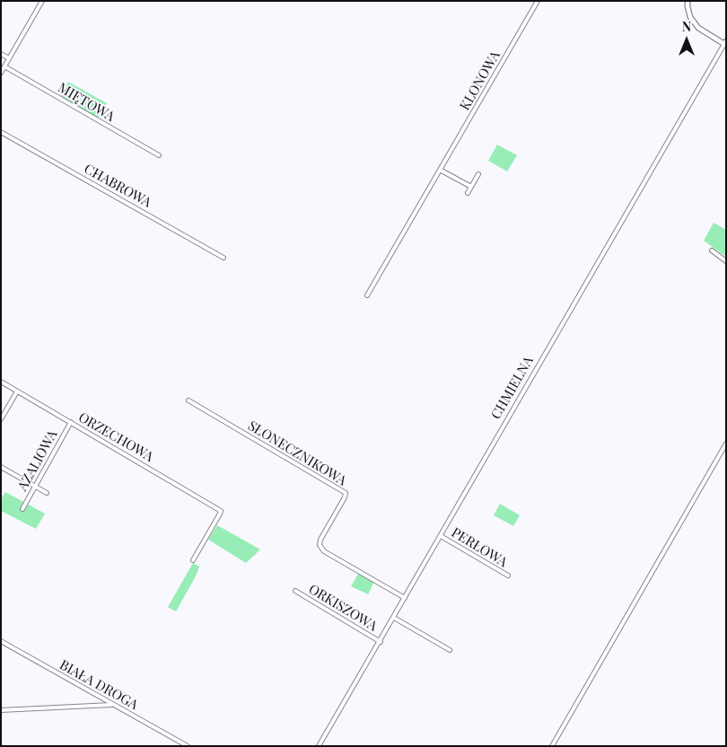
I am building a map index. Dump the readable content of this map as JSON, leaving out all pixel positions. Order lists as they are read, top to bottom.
{
  "streets": {
    "street": [
      "KLONOWA",
      "MIĘTOWA",
      "CHABROWA",
      "CHMIELNA",
      "ORZECHOWA",
      "SŁONECZNIKOWA",
      "AZALIOWA",
      "PERŁOWA",
      "ORKISZOWA",
      "BIAŁA DROGA"
    ]
  },
  "crossings": [
    ["CHMIELNA", "SŁONECZNIKOWA"],
    ["CHMIELNA", "PERŁOWA"],
    ["CHMIELNA", "ORKISZOWA"],
    ["ORZECHOWA", "AZALIOWA"]
  ],
  "north": "top"
}
